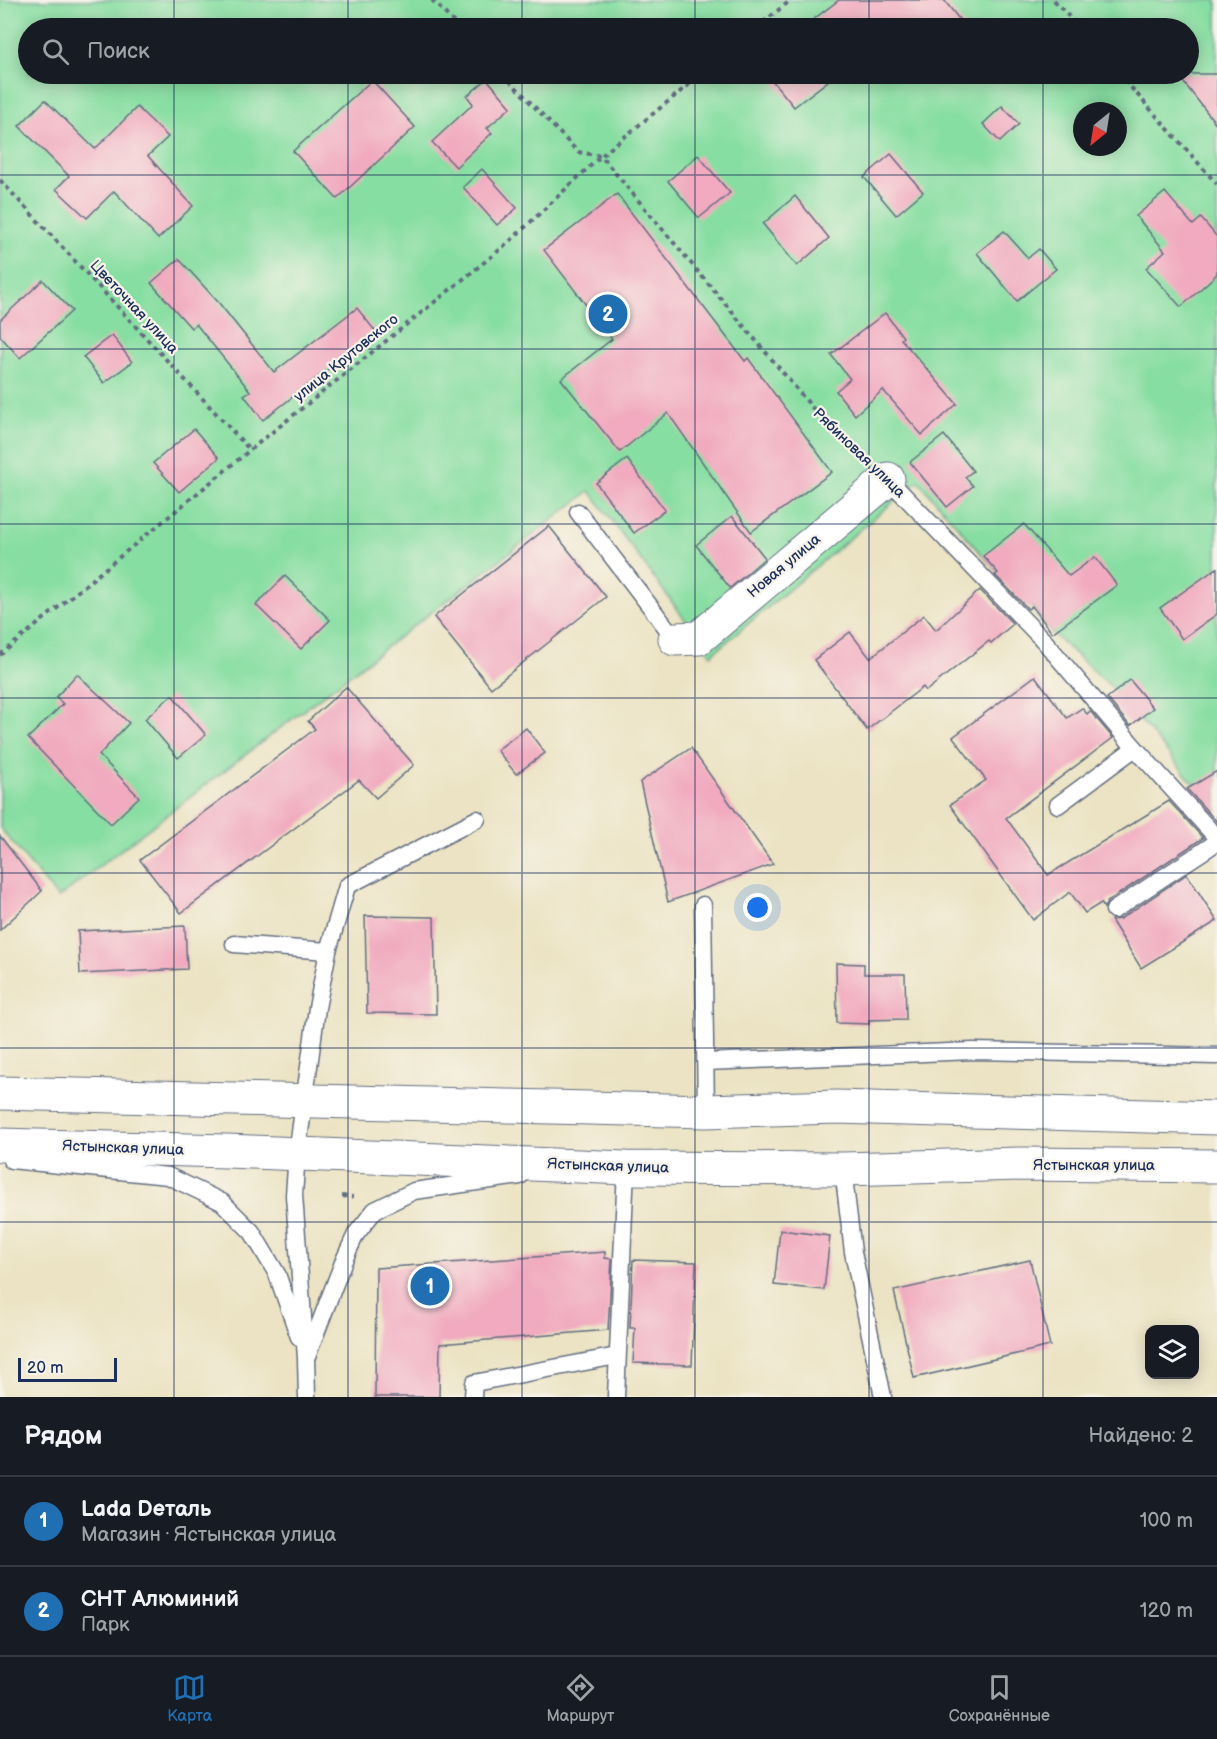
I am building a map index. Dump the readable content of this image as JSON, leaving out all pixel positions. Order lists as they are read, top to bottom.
{
  "streets": {
    "main road": ["Новая улица", "Ястынская улица"],
    "lane": ["Рябиновая улица"],
    "path": ["Цветочная улица", "улица Крутовского"]
  },
  "crossings": [
    ["Цветочная улица", "улица Крутовского"],
    ["улица Крутовского", "Рябиновая улица"],
    ["Рябиновая улица", "Новая улица"]
  ],
  "scale_bar": "20 m",
  "north": "bottom left",
  "page": {
    "search": "Поиск",
    "pins": ["2", "1"],
    "scale": "20 m",
    "heading": ["Рядом", "Найдено: 2"],
    "list": [
      {
        "mark": "1",
        "name": "Lada Dеталь",
        "note": "Магазин · Ястынская улица",
        "value": "100 m"
      },
      {
        "mark": "2",
        "name": "СНТ Алюминий",
        "note": "Парк",
        "value": "120 m"
      }
    ],
    "nav": ["Карта", "Маршрут", "Сохранённые"]
  }
}
